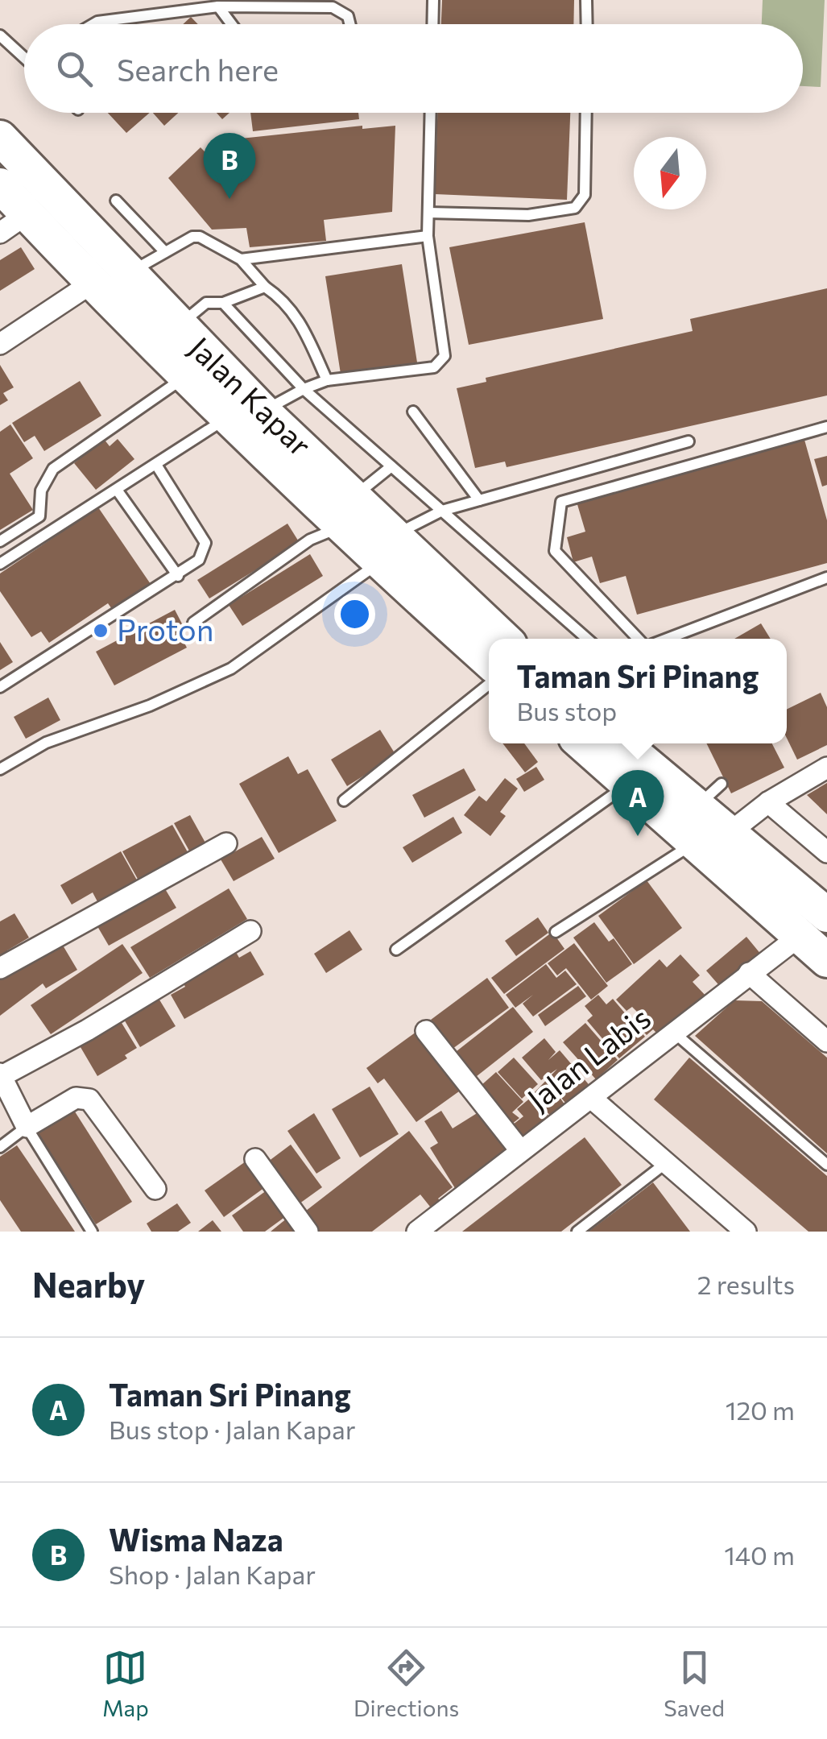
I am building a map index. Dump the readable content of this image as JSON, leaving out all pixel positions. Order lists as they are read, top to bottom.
{
  "streets": {
    "highway": ["Jalan Kapar"],
    "street": ["Jalan Labis"]
  },
  "places": ["Proton"],
  "north": "bottom",
  "page": {
    "search": "Search here",
    "pins": ["B", "A"],
    "popup": ["Taman Sri Pinang", "Bus stop"],
    "heading": ["Nearby", "2 results"],
    "list": [
      {
        "mark": "A",
        "name": "Taman Sri Pinang",
        "note": "Bus stop · Jalan Kapar",
        "value": "120 m"
      },
      {
        "mark": "B",
        "name": "Wisma Naza",
        "note": "Shop · Jalan Kapar",
        "value": "140 m"
      }
    ],
    "nav": ["Map", "Directions", "Saved"]
  }
}
